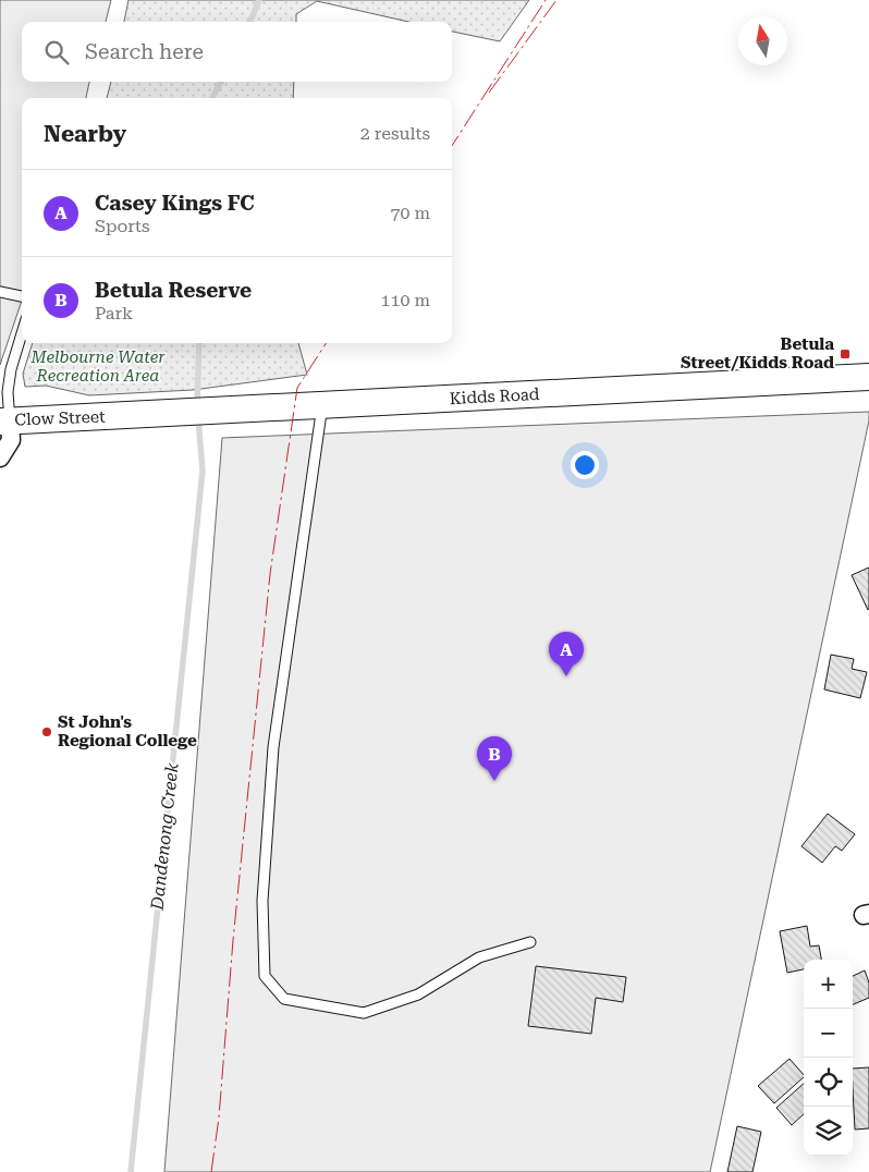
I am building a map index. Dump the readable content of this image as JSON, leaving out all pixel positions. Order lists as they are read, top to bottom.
{
  "streets": {
    "main road": ["Kidds Road", "Clow Street"]
  },
  "crossings": [
    ["Kidds Road", "Clow Street"]
  ],
  "water": ["Dandenong Creek"],
  "parks": ["Melbourne Water Recreation Area"],
  "places": {
    "transit": ["Betula Street/Kidds Road"],
    "other": ["St John's Regional College"]
  },
  "north": "top",
  "page": {
    "search": "Search here",
    "heading": ["Nearby", "2 results"],
    "list": [
      {
        "mark": "A",
        "name": "Casey Kings FC",
        "note": "Sports",
        "value": "70 m"
      },
      {
        "mark": "B",
        "name": "Betula Reserve",
        "note": "Park",
        "value": "110 m"
      }
    ],
    "pins": ["A", "B"],
    "map_buttons": ["+", "−"]
  }
}
